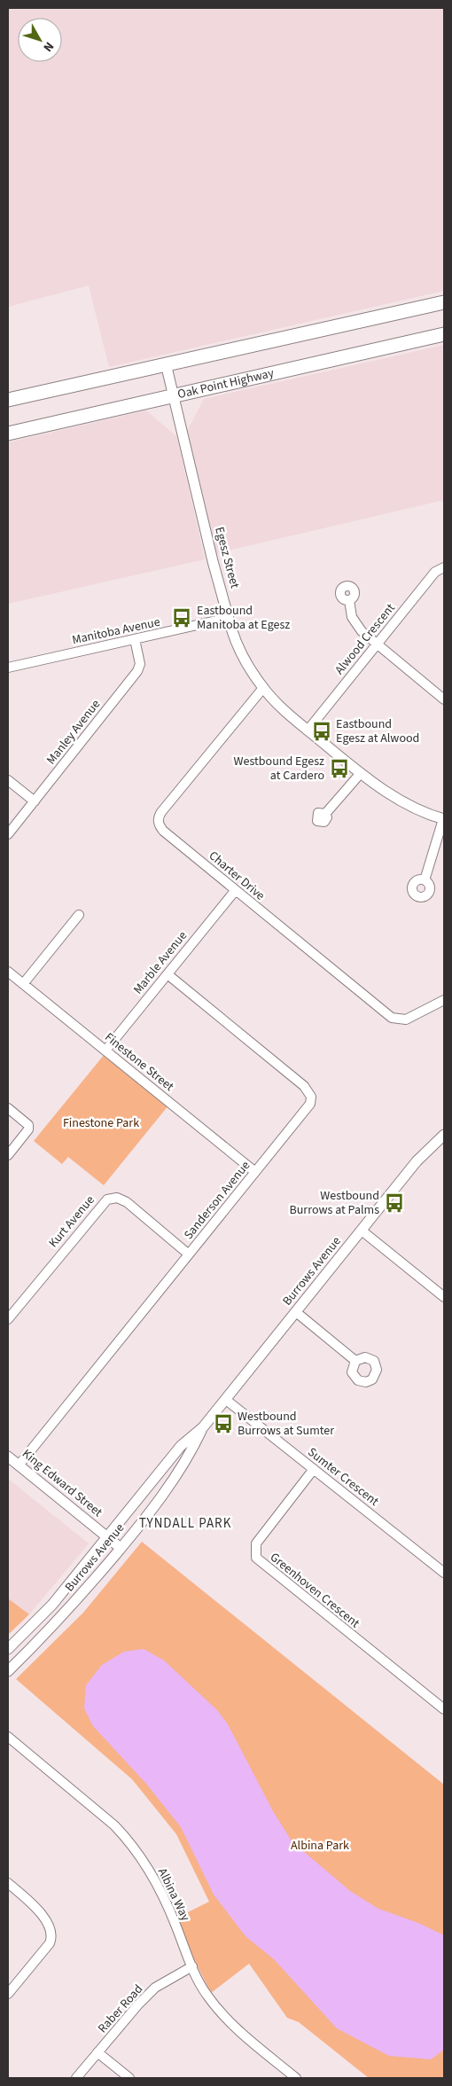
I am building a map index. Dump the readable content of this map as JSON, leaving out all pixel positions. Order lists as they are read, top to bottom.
{
  "streets": {
    "main road": ["Oak Point Highway"],
    "street": [
      "Egesz Street",
      "Manitoba Avenue",
      "Alwood Crescent",
      "Manley Avenue",
      "Charter Drive",
      "Marble Avenue",
      "Finestone Street",
      "Sanderson Avenue",
      "Kurt Avenue",
      "Burrows Avenue",
      "Sumter Crescent",
      "King Edward Street",
      "Greenhoven Crescent",
      "Albina Way",
      "Raber Road"
    ]
  },
  "crossings": [
    ["Oak Point Highway", "Egesz Street"],
    ["Egesz Street", "Manitoba Avenue"],
    ["Egesz Street", "Alwood Crescent"],
    ["Egesz Street", "Charter Drive"],
    ["Manitoba Avenue", "Manley Avenue"],
    ["Charter Drive", "Marble Avenue"],
    ["Marble Avenue", "Finestone Street"],
    ["Marble Avenue", "Sanderson Avenue"],
    ["Finestone Street", "Sanderson Avenue"],
    ["Sanderson Avenue", "Kurt Avenue"],
    ["Sanderson Avenue", "King Edward Street"],
    ["Burrows Avenue", "Sumter Crescent"],
    ["Burrows Avenue", "King Edward Street"],
    ["Sumter Crescent", "Greenhoven Crescent"],
    ["Albina Way", "Raber Road"]
  ],
  "districts": ["TYNDALL PARK"],
  "parks": ["Finestone Park", "Albina Park"],
  "places": {
    "bus stop": [
      "Eastbound Manitoba at Egesz",
      "Eastbound Egesz at Alwood",
      "Westbound Egesz at Cardero",
      "Westbound Burrows at Palms",
      "Westbound Burrows at Sumter"
    ]
  },
  "north": "bottom right"
}
